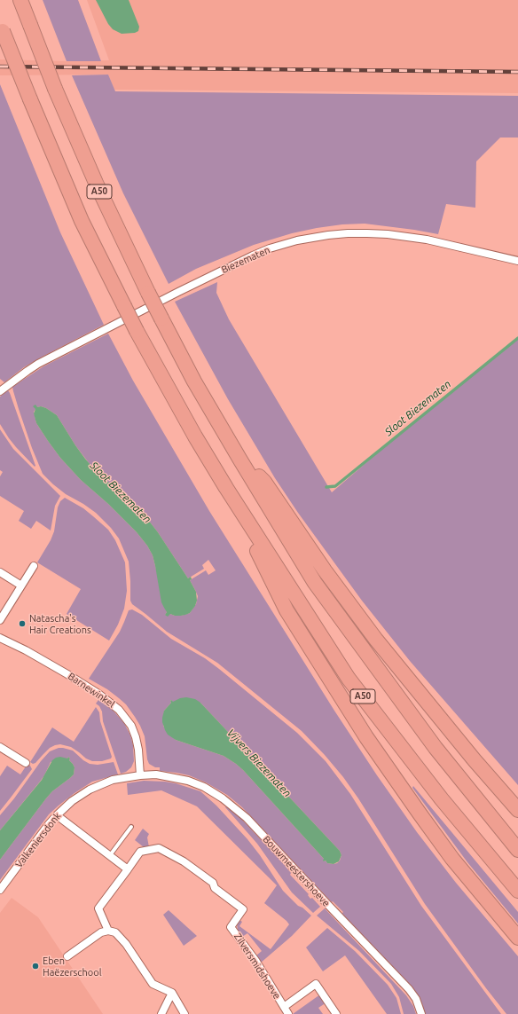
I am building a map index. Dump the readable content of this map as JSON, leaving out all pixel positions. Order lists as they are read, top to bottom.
{
  "streets": {
    "highway": ["A50"],
    "street": [
      "Biezematen",
      "Barnewinkel",
      "Valkeniersdonk",
      "Bouwmeestershoeve",
      "Zilversmidshoeve"
    ]
  },
  "crossings": [
    ["Barnewinkel", "Valkeniersdonk"],
    ["Barnewinkel", "Bouwmeestershoeve"],
    ["Valkeniersdonk", "Bouwmeestershoeve"]
  ],
  "water": ["Sloot Biezematen", "Vijvers Biezematen"],
  "places": ["Natascha's Hair Creations", "Eben Haëzerschool"]
}
